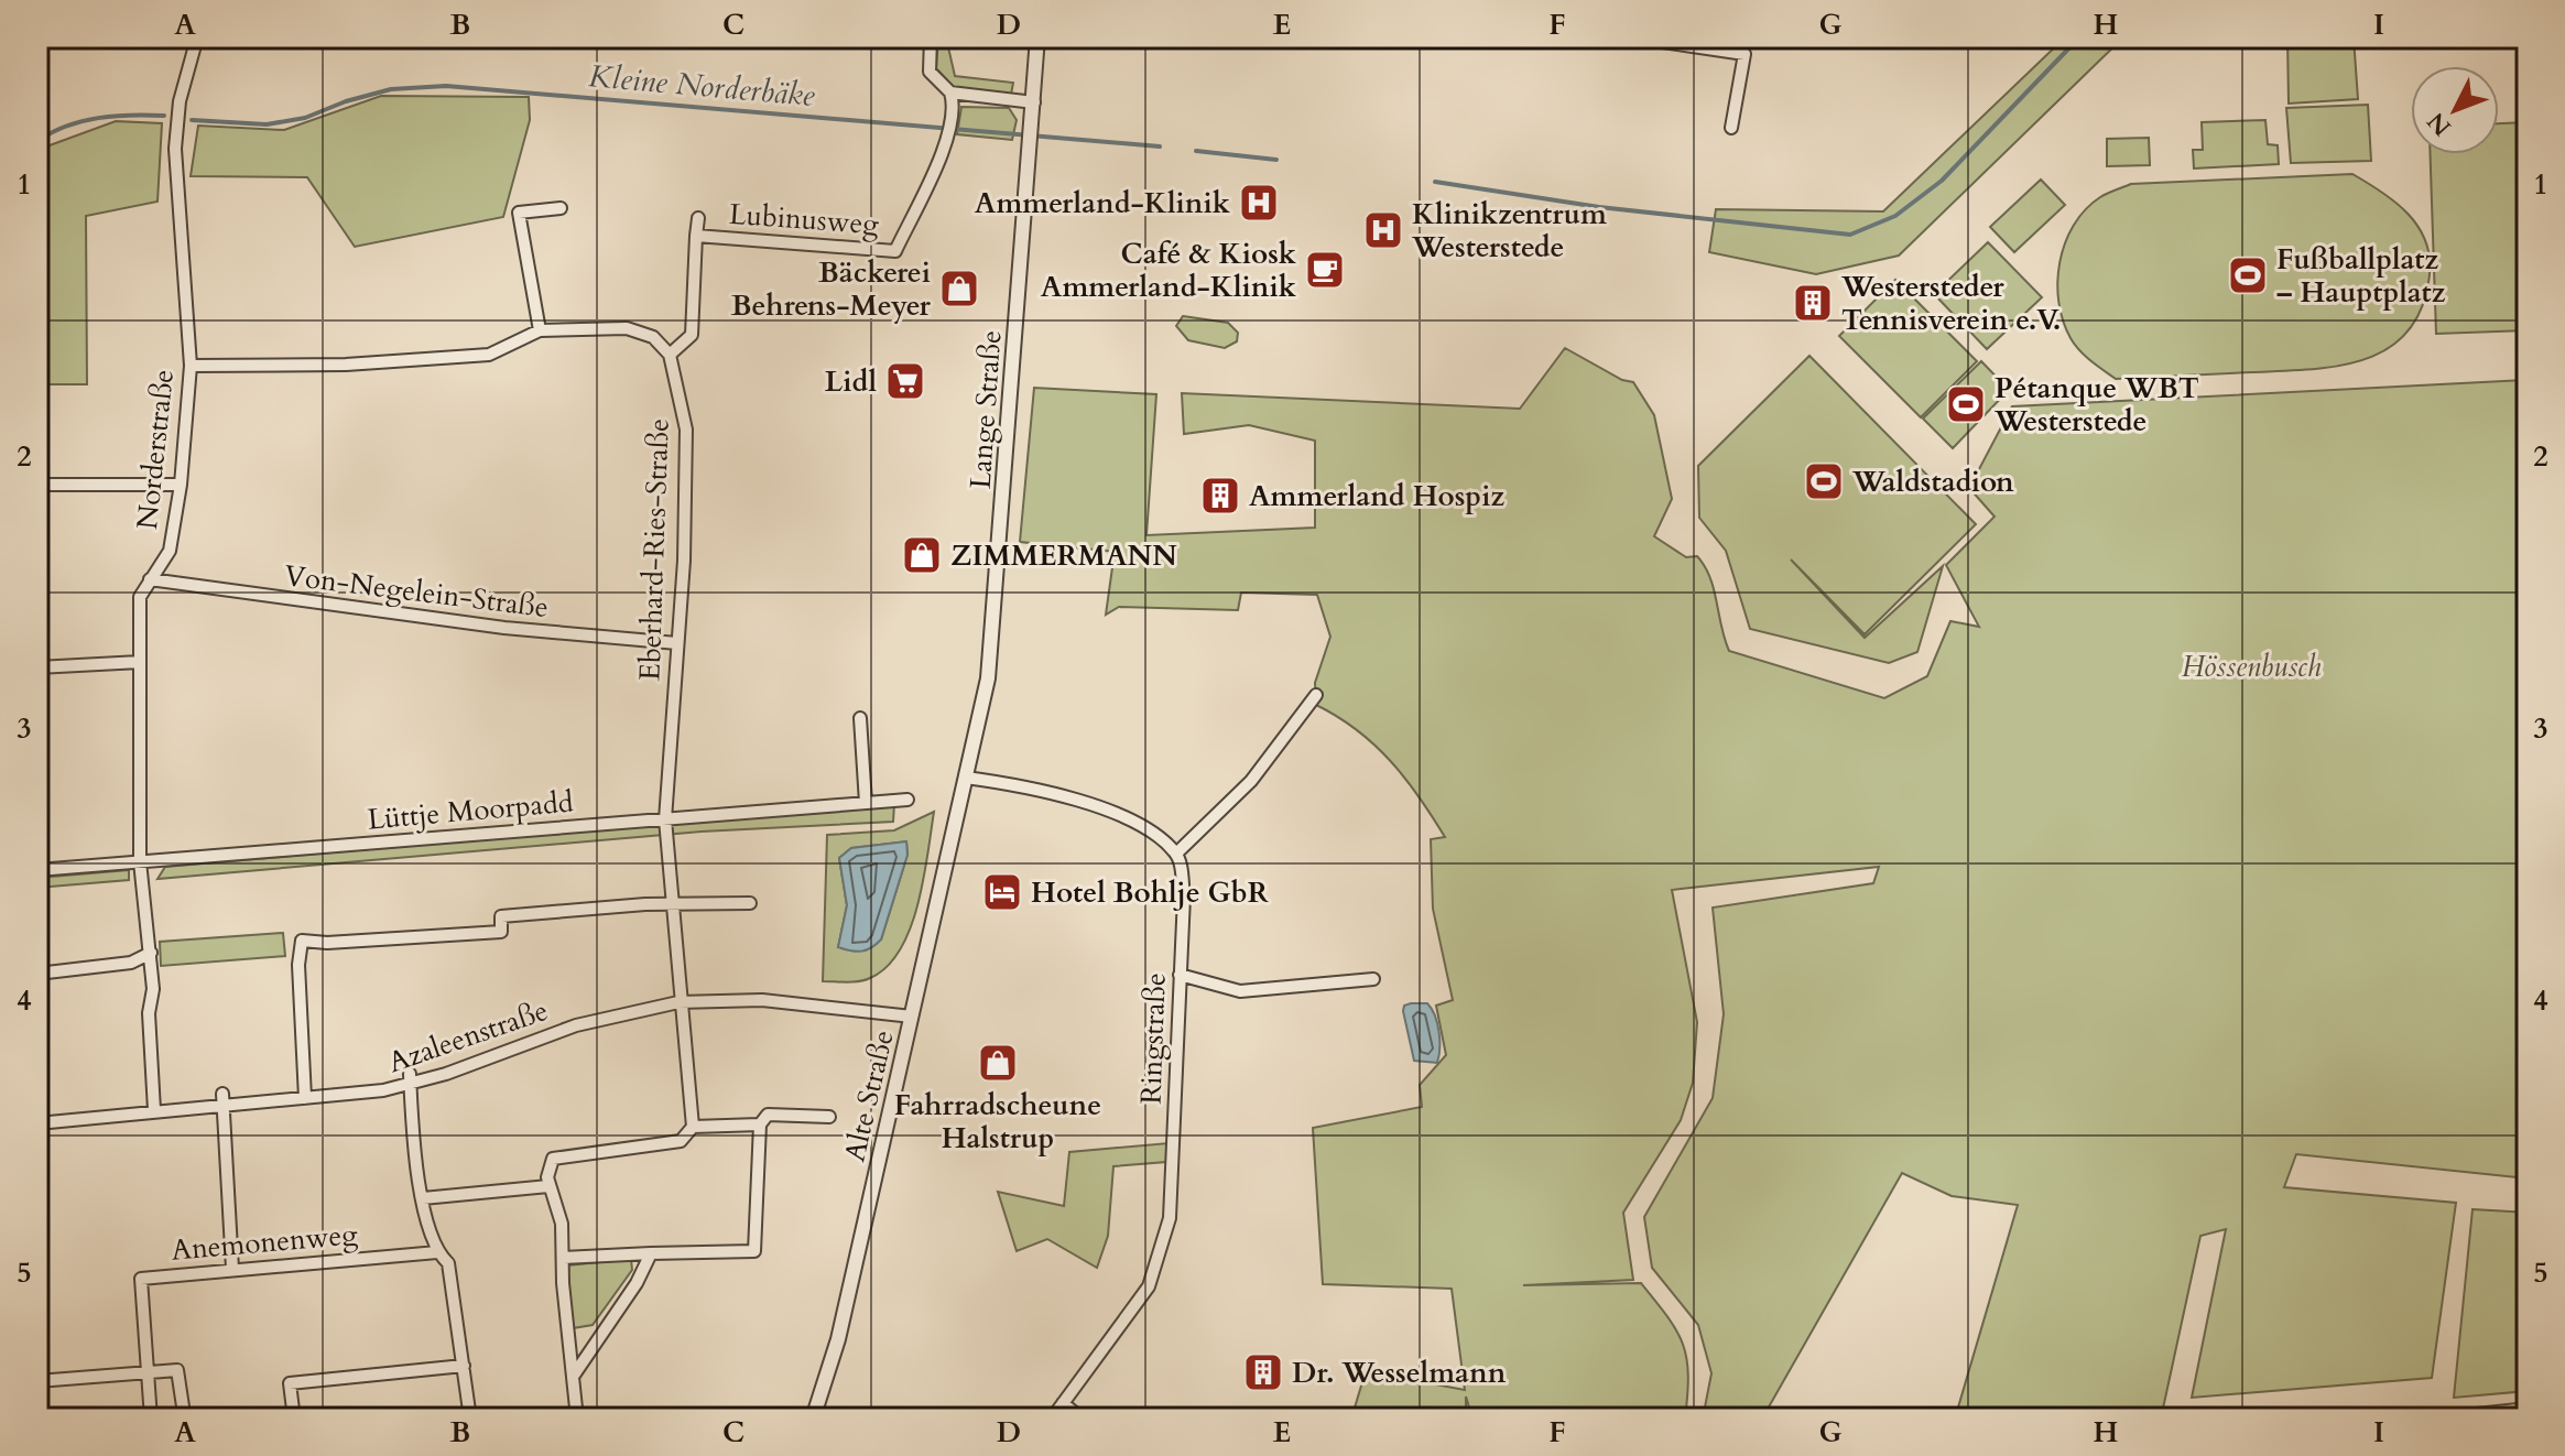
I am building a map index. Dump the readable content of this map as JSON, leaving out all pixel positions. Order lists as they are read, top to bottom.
{
  "streets": {
    "street": [
      "Lubinusweg",
      "Lange Straße",
      "Norderstraße",
      "Eberhard-Ries-Straße",
      "Von-Negelein-Straße",
      "Lüttje Moorpadd",
      "Azaleenstraße",
      "Ringstraße",
      "Alte Straße",
      "Anemonenweg"
    ]
  },
  "crossings": [
    ["Lubinusweg", "Eberhard-Ries-Straße"],
    ["Lange Straße", "Alte Straße"],
    ["Norderstraße", "Von-Negelein-Straße"],
    ["Norderstraße", "Lüttje Moorpadd"],
    ["Norderstraße", "Azaleenstraße"],
    ["Eberhard-Ries-Straße", "Von-Negelein-Straße"],
    ["Eberhard-Ries-Straße", "Lüttje Moorpadd"],
    ["Eberhard-Ries-Straße", "Azaleenstraße"],
    ["Azaleenstraße", "Alte Straße"]
  ],
  "water": ["Kleine Norderbäke"],
  "parks": ["Hössenbusch"],
  "places": {
    "hospital": ["Ammerland-Klinik", "Klinikzentrum Westerstede"],
    "cafe": ["Café & Kiosk Ammerland-Klinik"],
    "sports": ["Fußballplatz – Hauptplatz", "Pétanque WBT Westerstede", "Waldstadion"],
    "shop": ["Bäckerei Behrens-Meyer", "ZIMMERMANN", "Fahrradscheune Halstrup"],
    "building": ["Westersteder Tennisverein e.V.", "Ammerland Hospiz", "Dr. Wesselmann"],
    "supermarket": ["Lidl"],
    "hotel": ["Hotel Bohlje GbR"]
  },
  "north": "bottom left",
  "grid": {
    "columns": [
      "A",
      "B",
      "C",
      "D",
      "E",
      "F",
      "G",
      "H",
      "I"
    ],
    "rows": [
      "1",
      "2",
      "3",
      "4",
      "5"
    ]
  }
}
